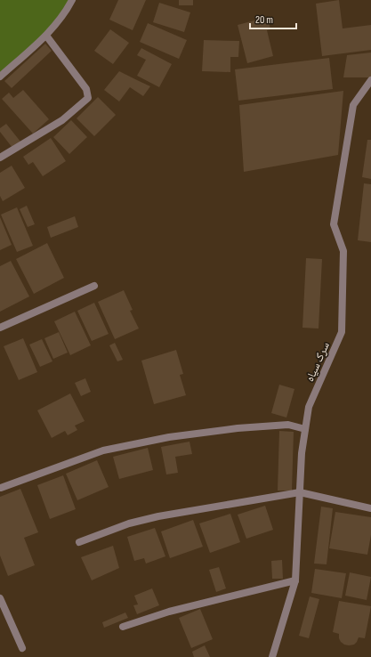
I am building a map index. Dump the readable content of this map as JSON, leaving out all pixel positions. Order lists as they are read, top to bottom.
{
  "streets": {
    "street": ["سرک سیاه"]
  },
  "scale_bar": "20 m"
}
